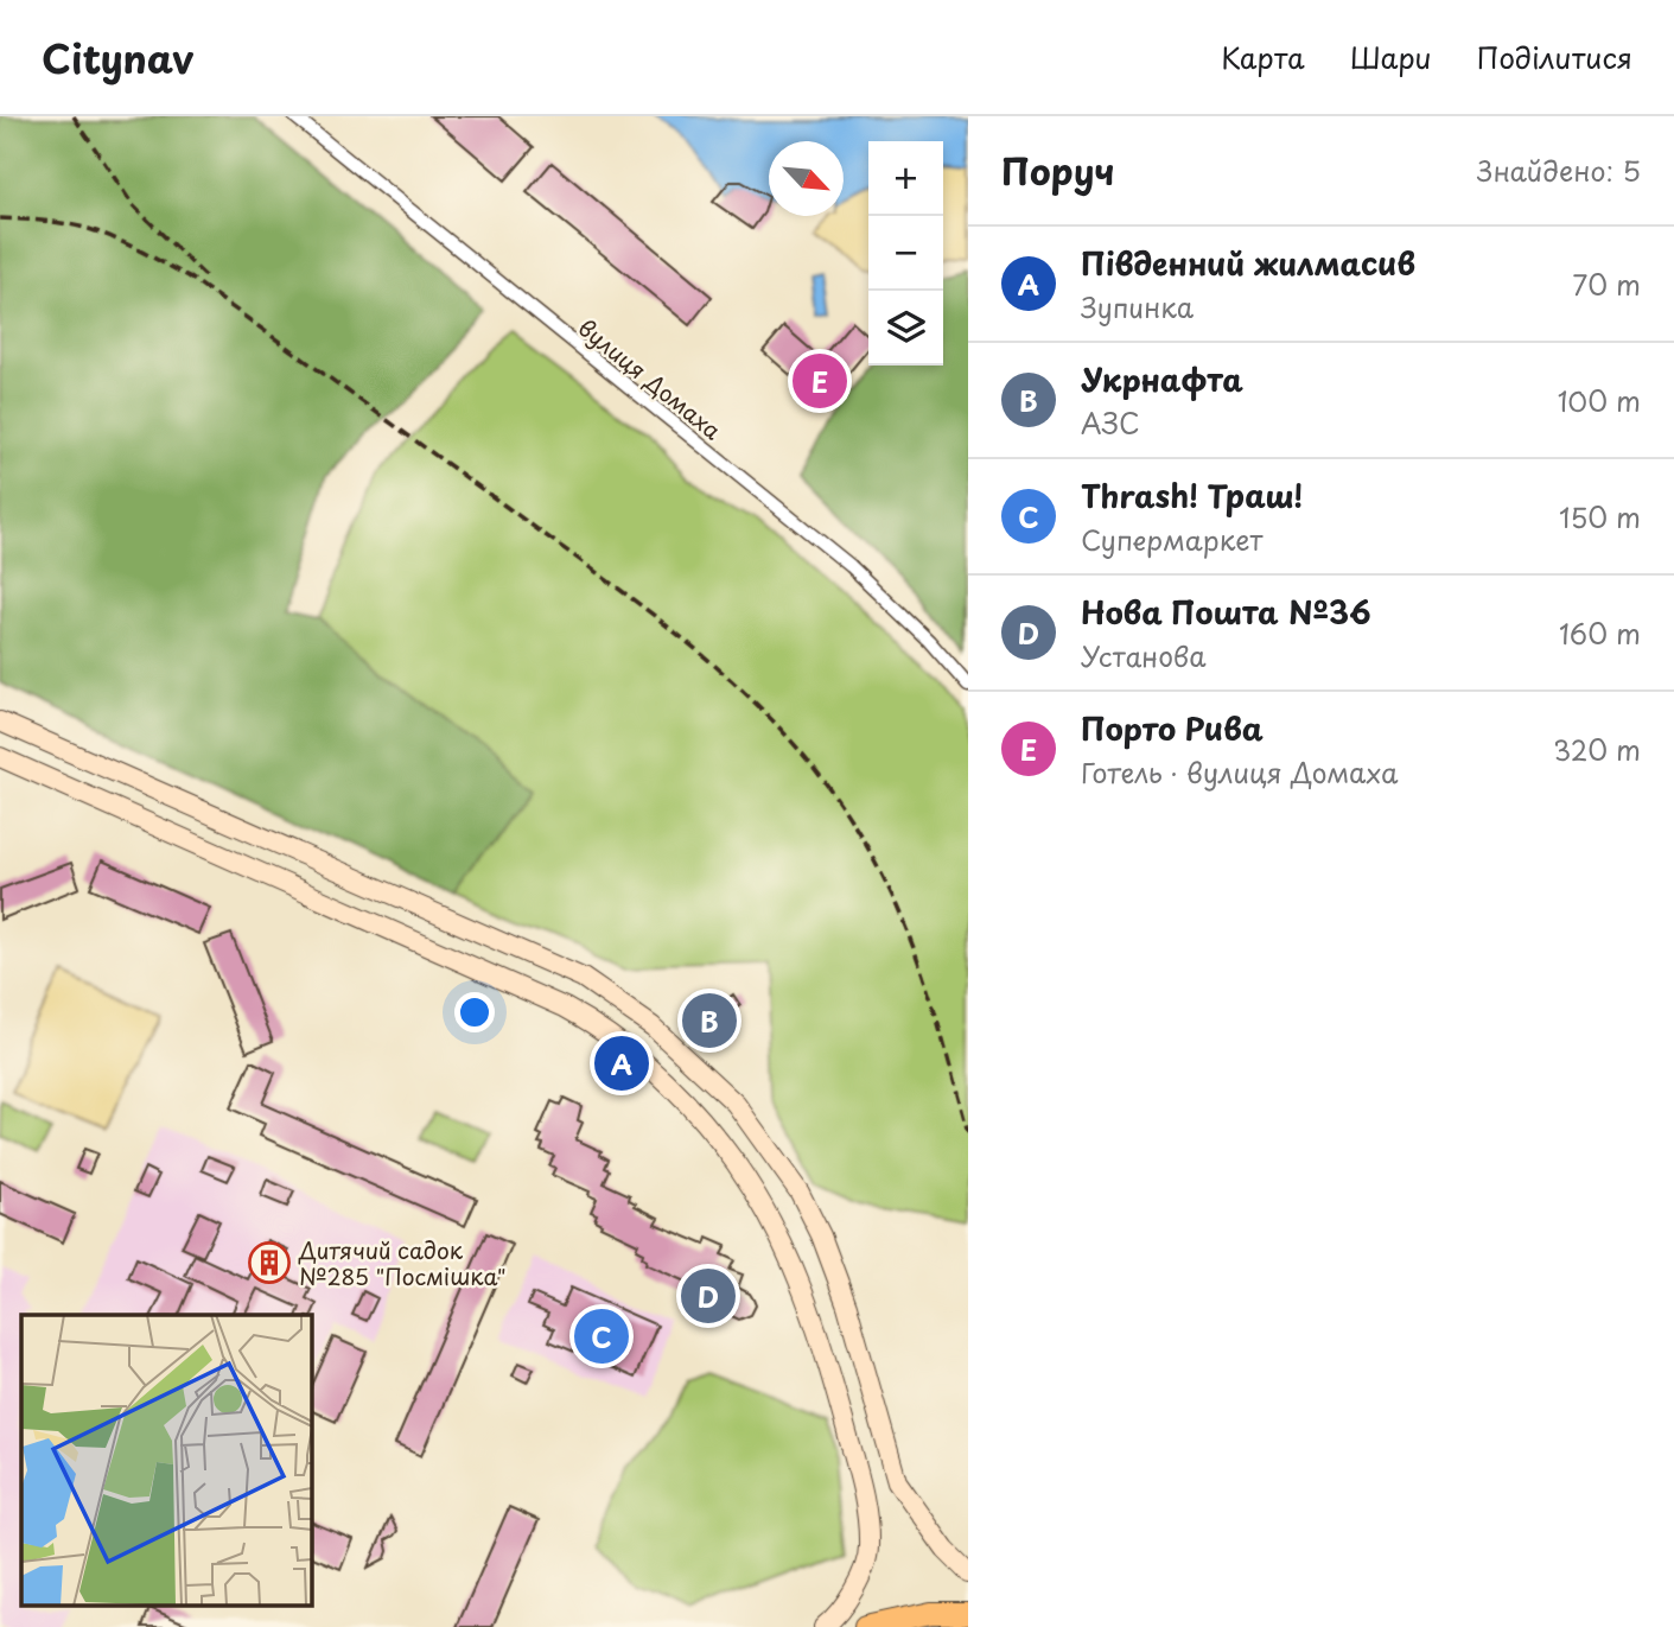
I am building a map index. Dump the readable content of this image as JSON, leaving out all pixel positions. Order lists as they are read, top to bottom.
{
  "streets": {
    "street": ["вулиця Домаха"]
  },
  "places": {
    "building": ["Дитячий садок №285 \"Посмішка\""]
  },
  "north": "bottom right",
  "page": {
    "header": "Citynav",
    "nav": ["Карта", "Шари", "Поділитися"],
    "heading": ["Поруч", "Знайдено: 5"],
    "map_buttons": ["+", "−"],
    "list": [
      {
        "mark": "A",
        "name": "Південний жилмасив",
        "note": "Зупинка",
        "value": "70 m"
      },
      {
        "mark": "B",
        "name": "Укрнафта",
        "note": "АЗС",
        "value": "100 m"
      },
      {
        "mark": "C",
        "name": "Thrash! Траш!",
        "note": "Супермаркет",
        "value": "150 m"
      },
      {
        "mark": "D",
        "name": "Нова Пошта №36",
        "note": "Установа",
        "value": "160 m"
      },
      {
        "mark": "E",
        "name": "Порто Рива",
        "note": "Готель · вулиця Домаха",
        "value": "320 m"
      }
    ],
    "pins": [
      "E",
      "B",
      "A",
      "D",
      "C"
    ]
  }
}
